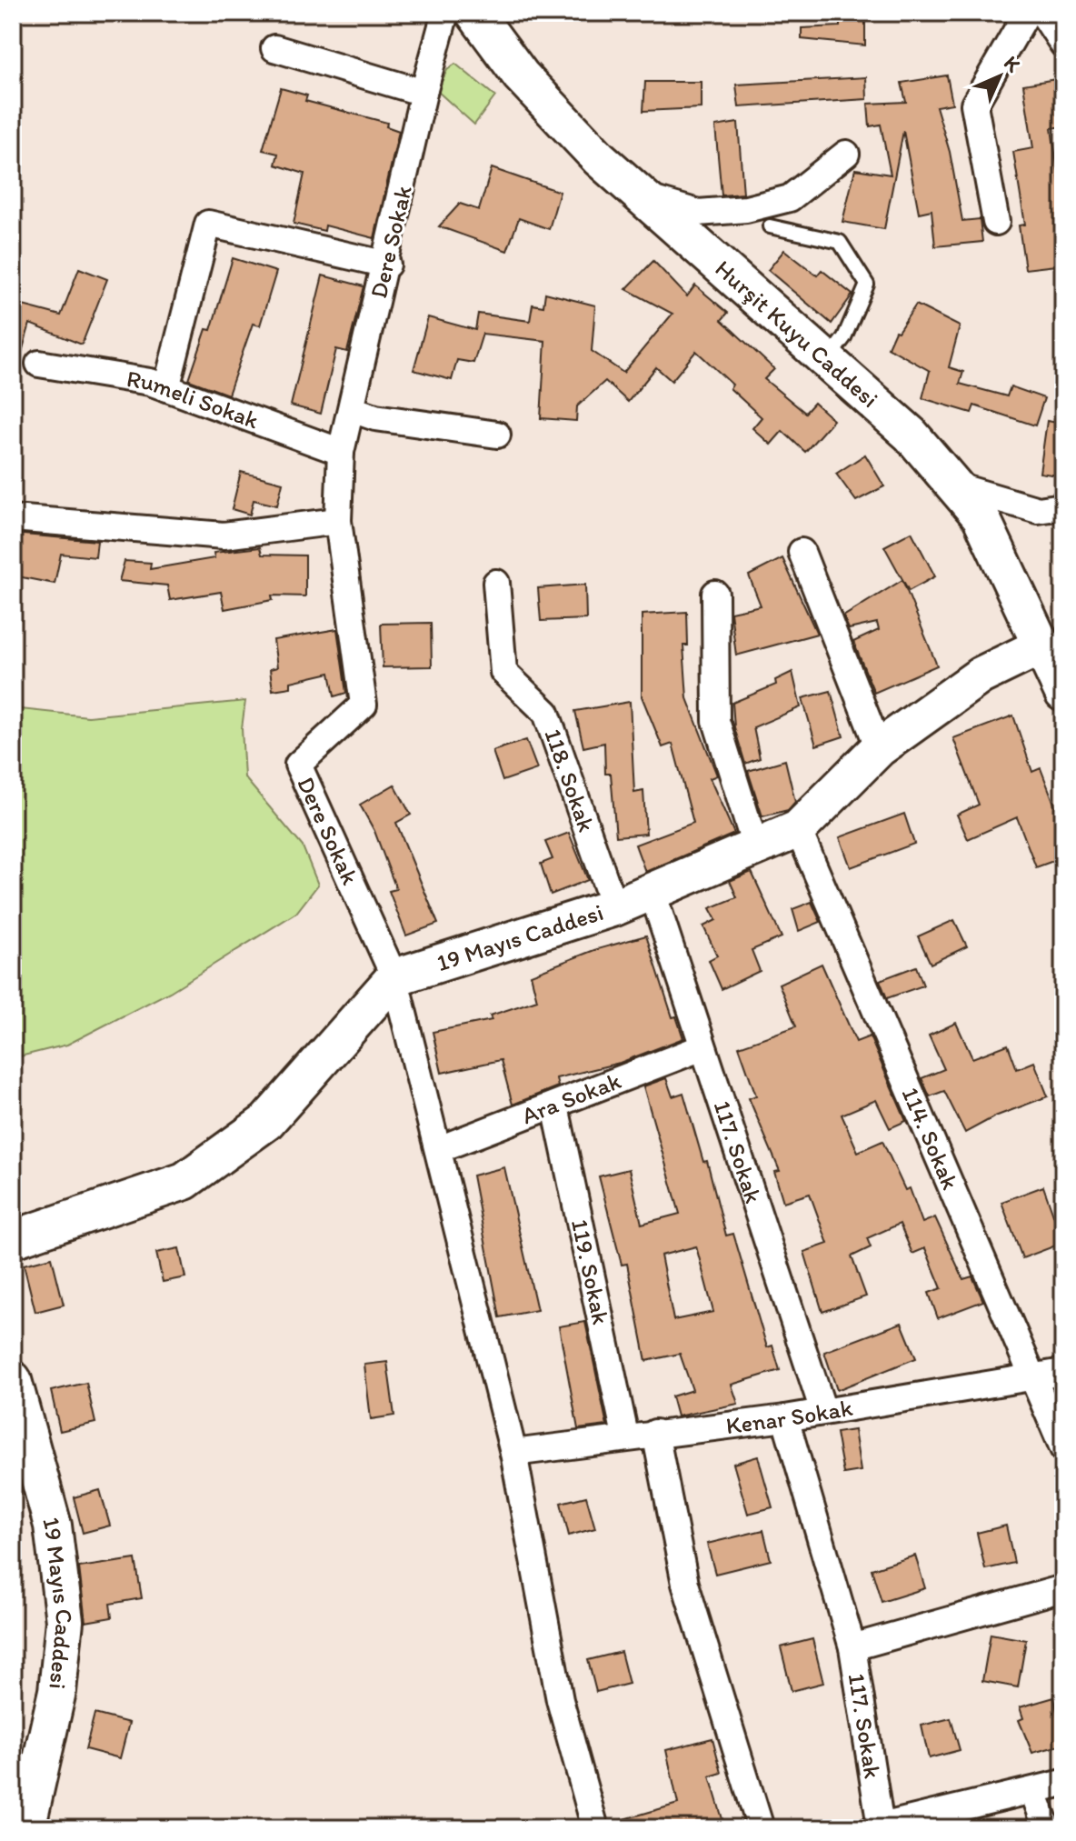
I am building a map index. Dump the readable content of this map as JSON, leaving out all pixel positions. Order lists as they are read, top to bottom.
{
  "streets": {
    "street": [
      "Dere Sokak",
      "Hurşit Kuyu Caddesi",
      "Rumeli Sokak",
      "118. Sokak",
      "19 Mayıs Caddesi",
      "Ara Sokak",
      "114. Sokak",
      "117. Sokak",
      "119. Sokak",
      "Kenar Sokak"
    ]
  },
  "crossings": [
    ["Dere Sokak", "Rumeli Sokak"],
    ["Dere Sokak", "19 Mayıs Caddesi"],
    ["Dere Sokak", "Ara Sokak"],
    ["Dere Sokak", "Kenar Sokak"],
    ["Hurşit Kuyu Caddesi", "19 Mayıs Caddesi"],
    ["118. Sokak", "19 Mayıs Caddesi"],
    ["19 Mayıs Caddesi", "114. Sokak"],
    ["19 Mayıs Caddesi", "117. Sokak"],
    ["Ara Sokak", "117. Sokak"],
    ["Ara Sokak", "119. Sokak"],
    ["114. Sokak", "Kenar Sokak"],
    ["117. Sokak", "Kenar Sokak"],
    ["119. Sokak", "Kenar Sokak"]
  ],
  "north": "top right"
}
